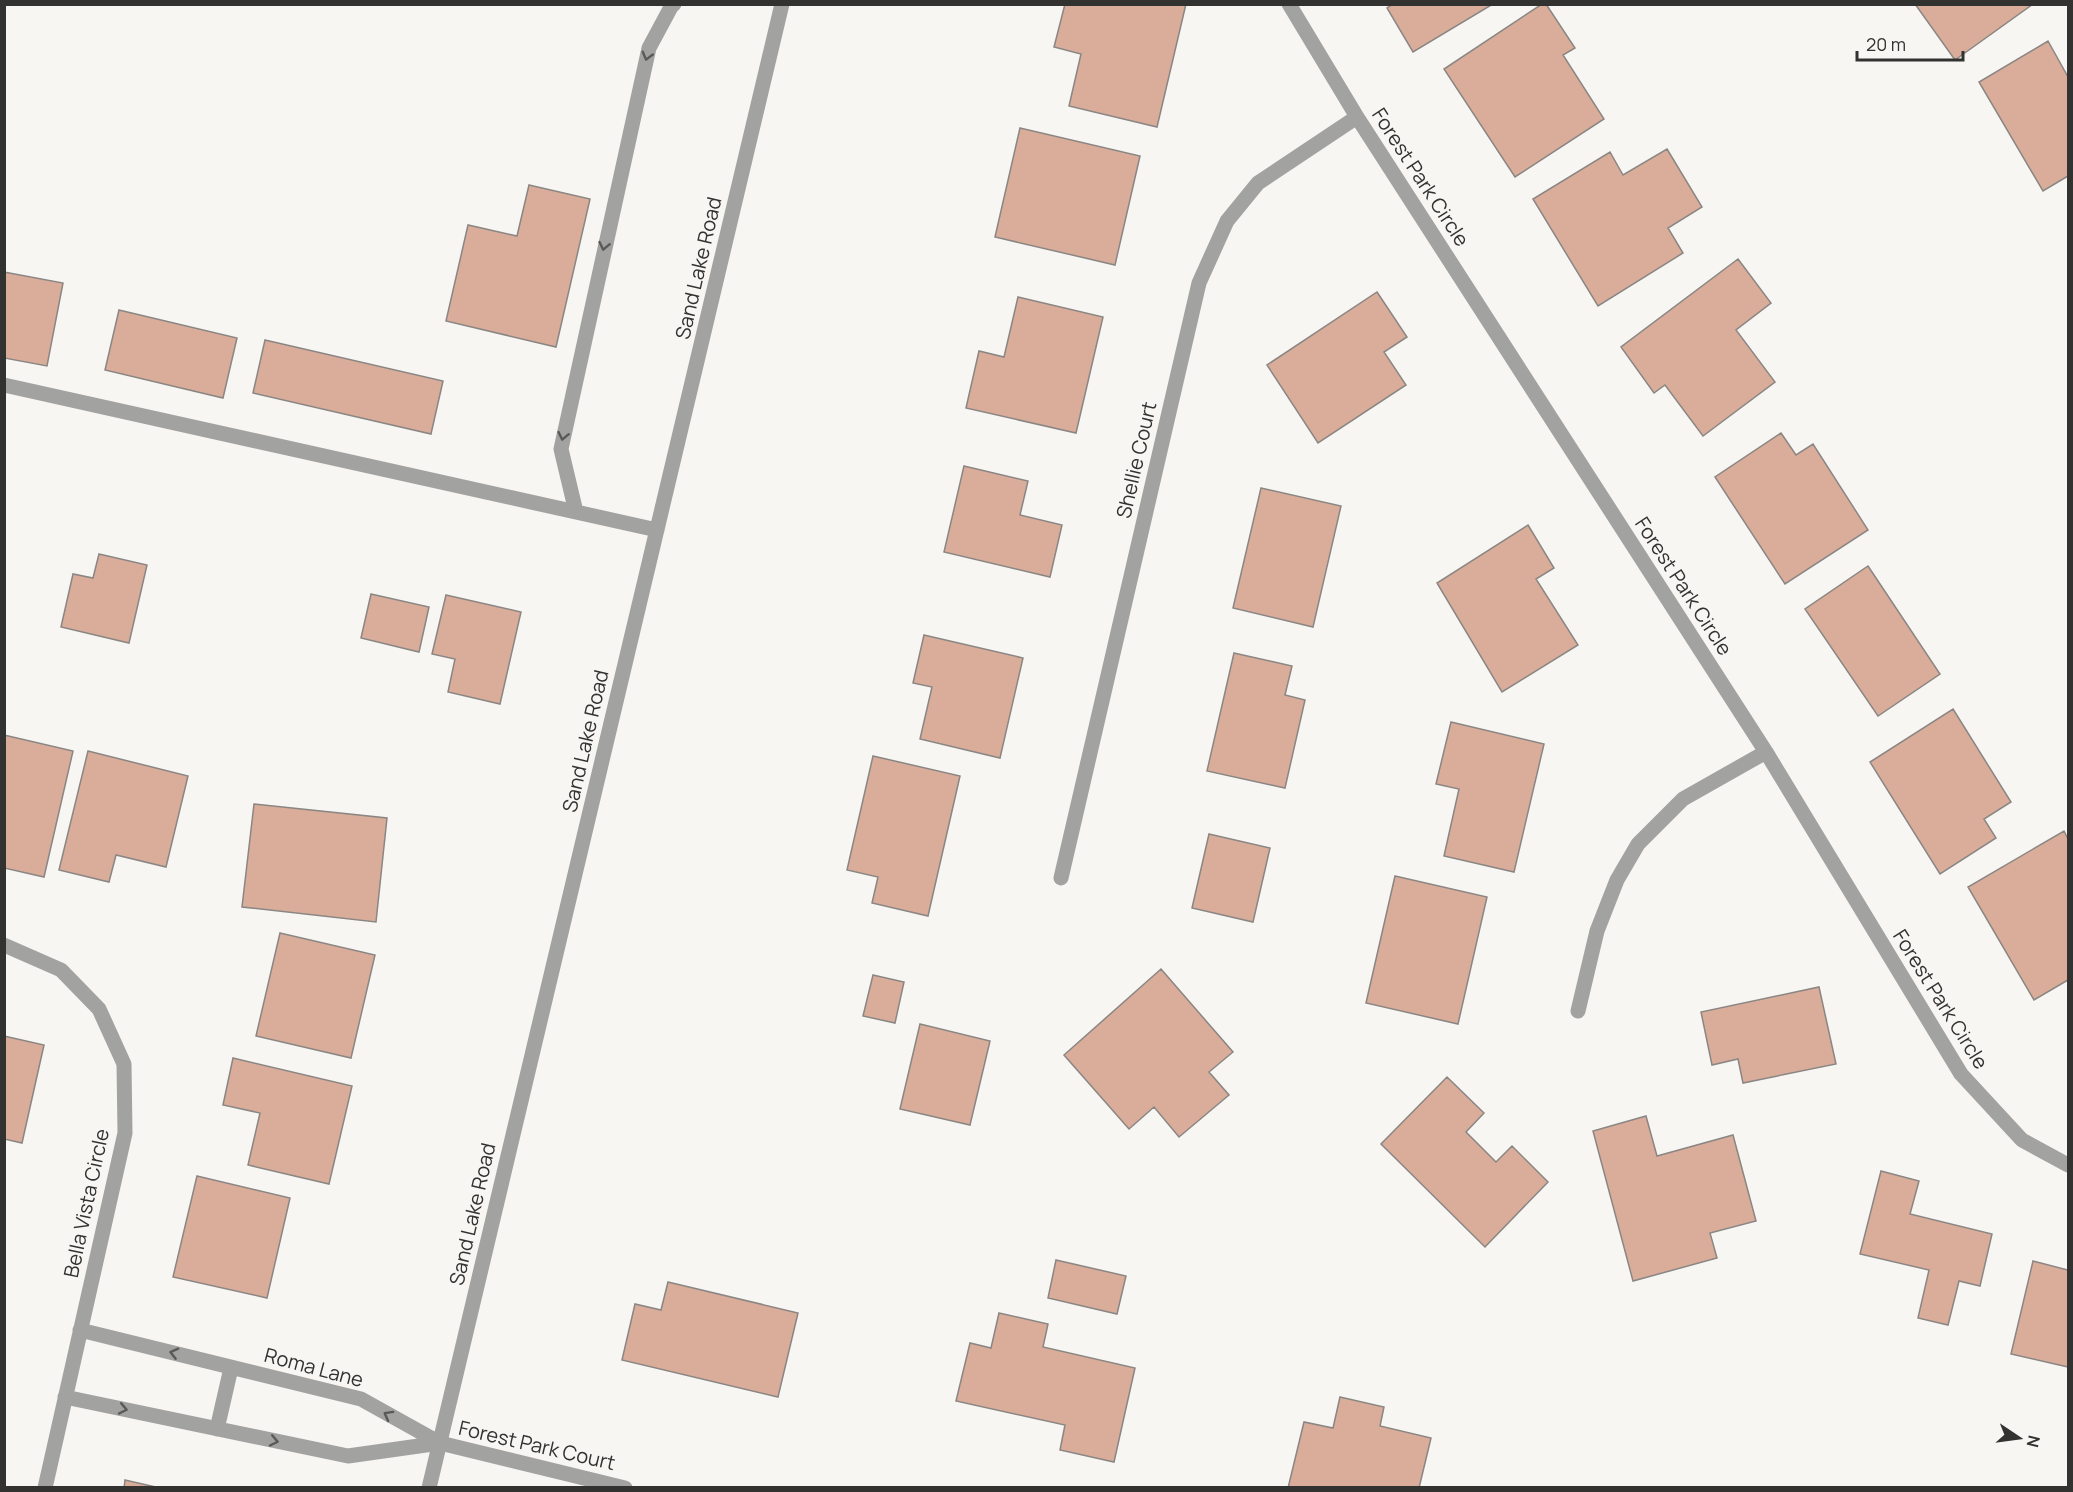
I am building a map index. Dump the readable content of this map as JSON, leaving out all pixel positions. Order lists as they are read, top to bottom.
{
  "streets": {
    "street": [
      "Forest Park Circle",
      "Sand Lake Road",
      "Shellie Court",
      "Bella Vista Circle",
      "Roma Lane",
      "Forest Park Court"
    ]
  },
  "crossings": [
    ["Forest Park Circle", "Shellie Court"],
    ["Sand Lake Road", "Roma Lane"],
    ["Sand Lake Road", "Forest Park Court"],
    ["Bella Vista Circle", "Roma Lane"],
    ["Roma Lane", "Forest Park Court"]
  ],
  "scale_bar": "20 m",
  "north": "right"
}
